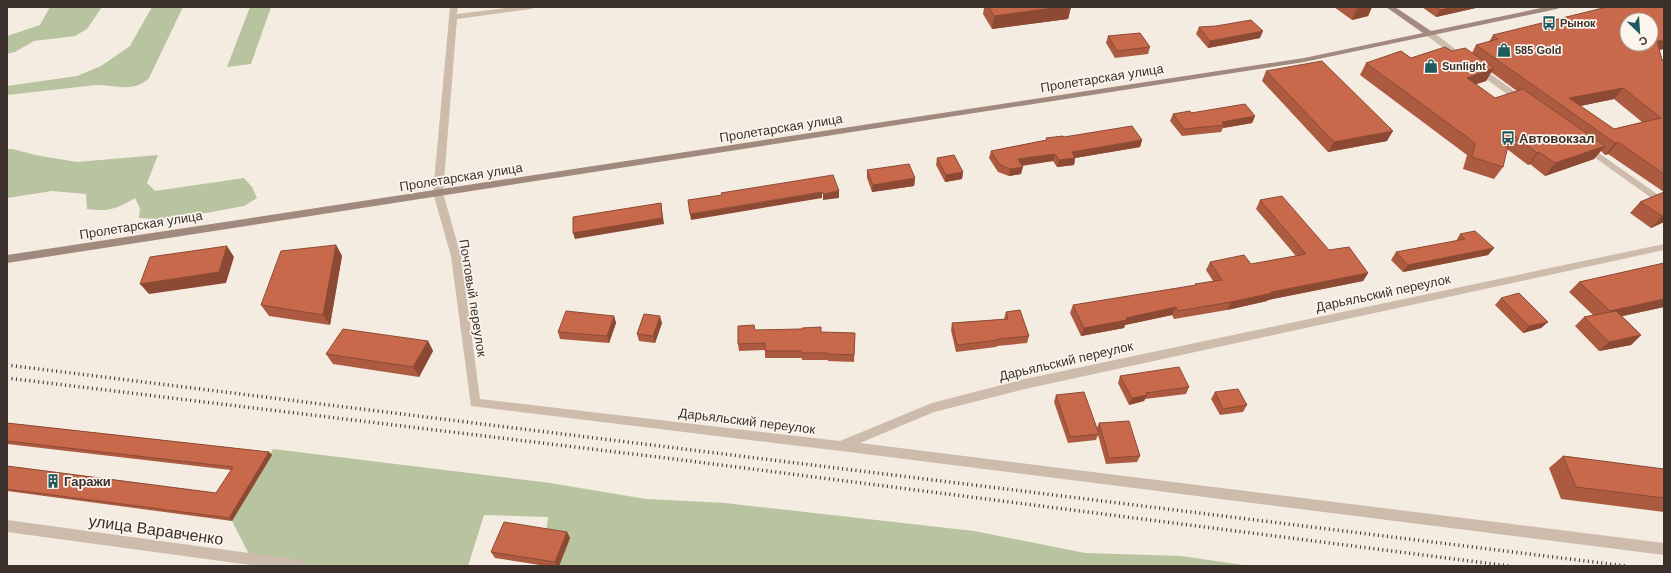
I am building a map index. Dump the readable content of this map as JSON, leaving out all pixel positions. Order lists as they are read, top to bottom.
{
  "streets": {
    "street": [
      "Пролетарская улица",
      "Дарьяльский переулок",
      "Почтовый переулок",
      "улица Варавченко"
    ]
  },
  "crossings": [
    ["Пролетарская улица", "Почтовый переулок"],
    ["Дарьяльский переулок", "Почтовый переулок"]
  ],
  "places": {
    "bus stop": ["Рынок", "Автовокзал"],
    "shop": ["585 Gold", "Sunlight"],
    "building": ["Гаражи"]
  },
  "north": "bottom right"
}
